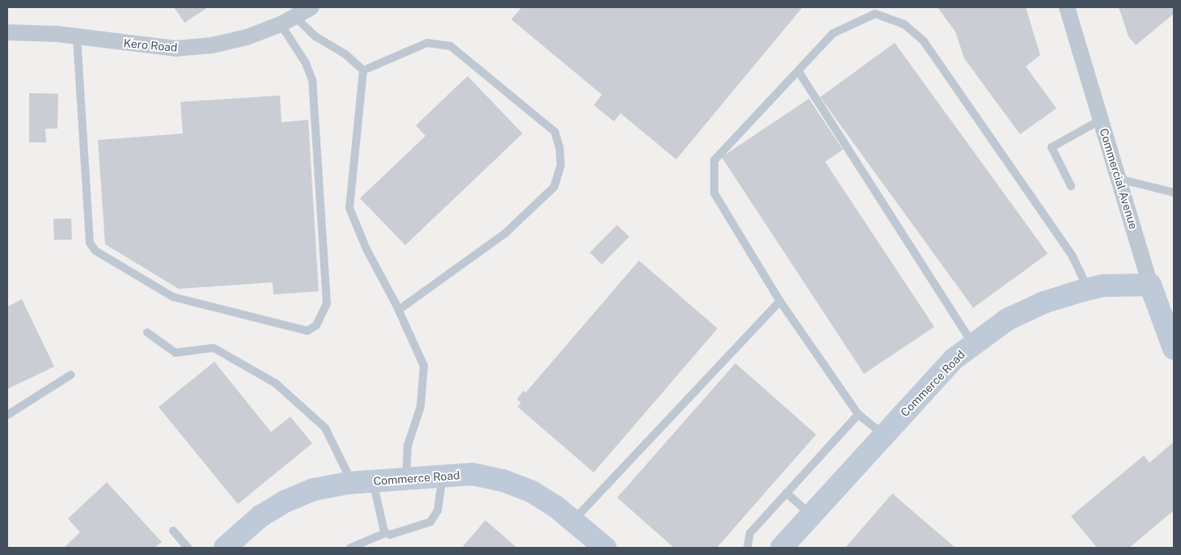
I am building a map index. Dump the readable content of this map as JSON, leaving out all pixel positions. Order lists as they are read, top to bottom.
{
  "streets": {
    "street": ["Kero Road", "Commercial Avenue", "Commerce Road"]
  },
  "crossings": [
    ["Commercial Avenue", "Commerce Road"]
  ]
}
